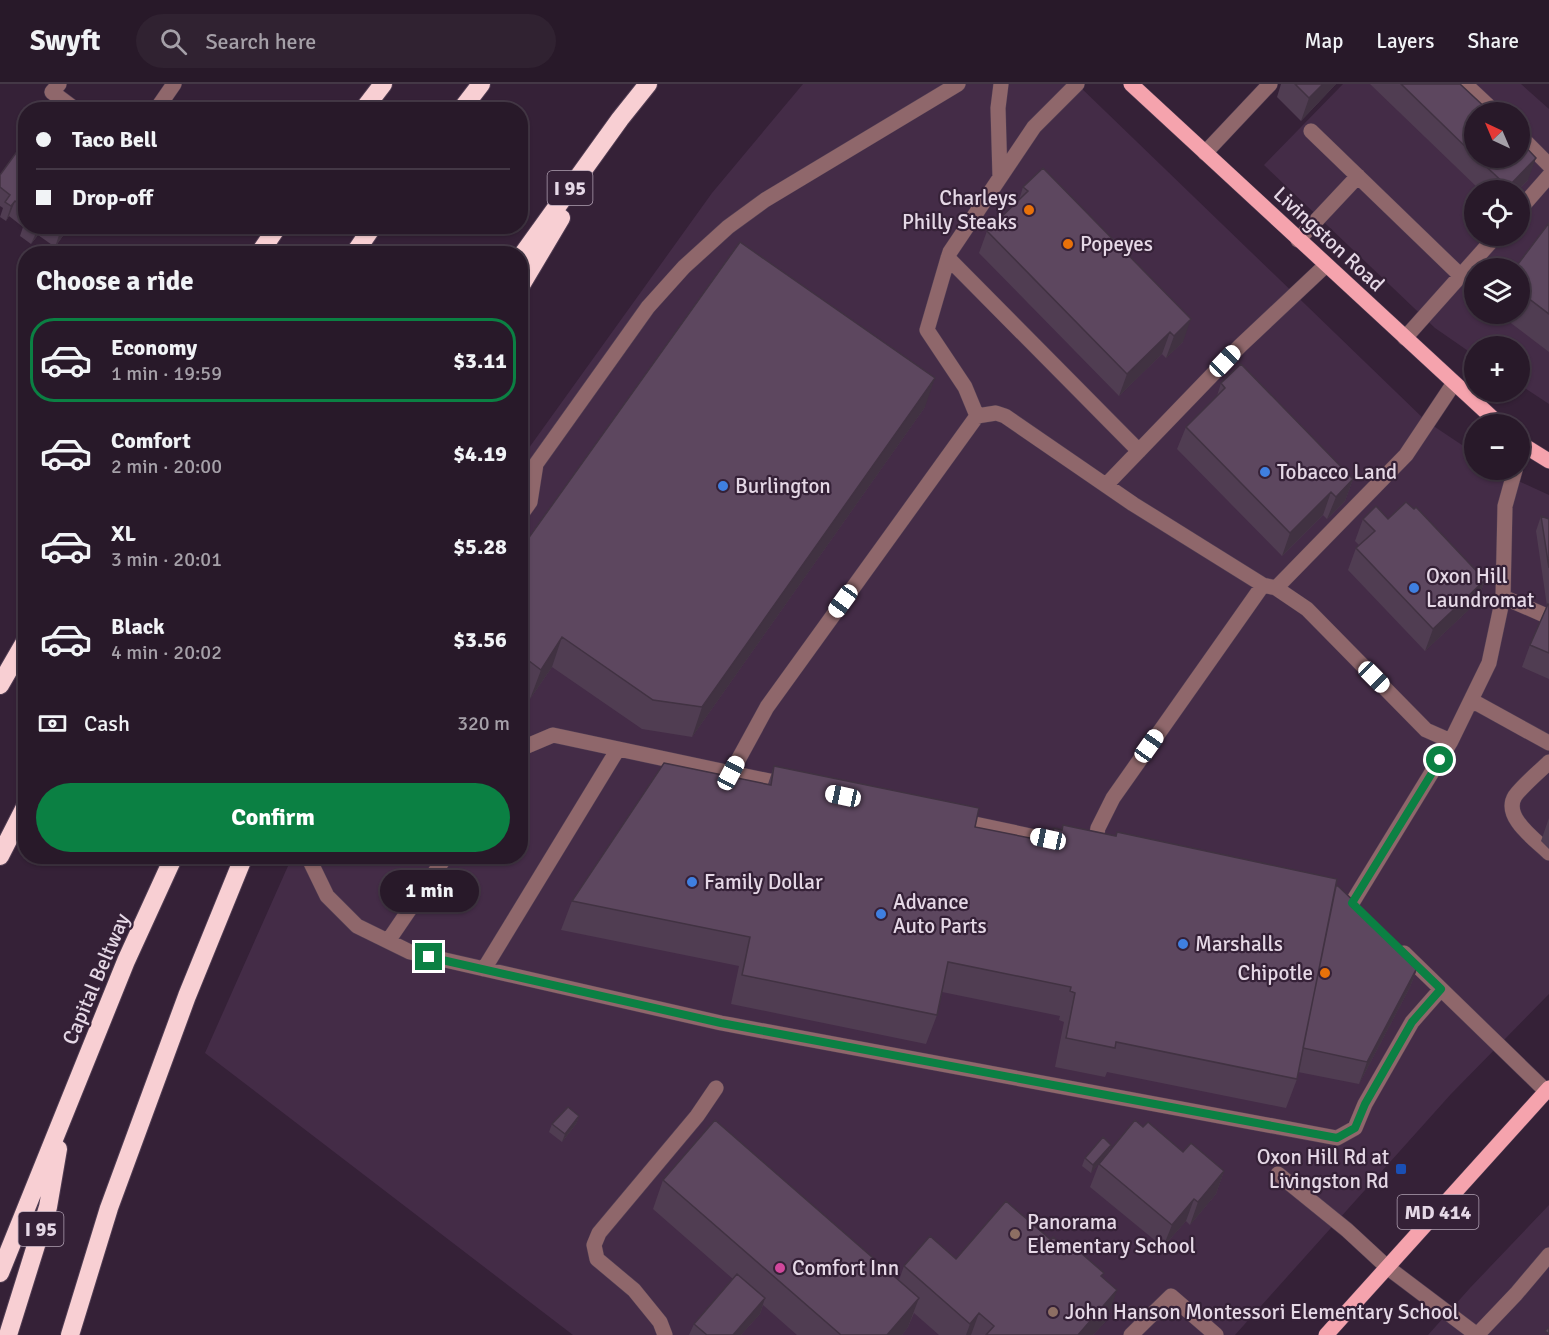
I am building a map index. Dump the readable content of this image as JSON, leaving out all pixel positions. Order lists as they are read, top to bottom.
{
  "streets": {
    "highway": ["I 95", "Capital Beltway"],
    "main road": ["Livingston Road", "MD 414"]
  },
  "crossings": [
    ["I 95", "Capital Beltway"]
  ],
  "places": {
    "other": [
      "Charleys Philly Steaks",
      "Popeyes",
      "Tobacco Land",
      "Burlington",
      "Oxon Hill Laundromat",
      "Family Dollar",
      "Advance Auto Parts",
      "Marshalls",
      "Chipotle",
      "Panorama Elementary School",
      "Comfort Inn",
      "John Hanson Montessori Elementary School"
    ],
    "transit": ["Oxon Hill Rd at Livingston Rd"]
  },
  "north": "top left",
  "page": {
    "header": "Swyft",
    "search": "Search here",
    "nav": ["Map", "Layers", "Share"],
    "map_buttons": ["+", "−"],
    "banner": ["Taco Bell", "Drop-off"],
    "heading": "Choose a ride",
    "list": [
      {
        "name": "Economy",
        "note": "1 min · 19:59",
        "value": "$3.11"
      },
      {
        "name": "Comfort",
        "note": "2 min · 20:00",
        "value": "$4.19"
      },
      {
        "name": "XL",
        "note": "3 min · 20:01",
        "value": "$5.28"
      },
      {
        "name": "Black",
        "note": "4 min · 20:02",
        "value": "$3.56"
      }
    ],
    "pay": ["Cash", "320 m"],
    "buttons": "Confirm",
    "bubble": "1 min"
  }
}
